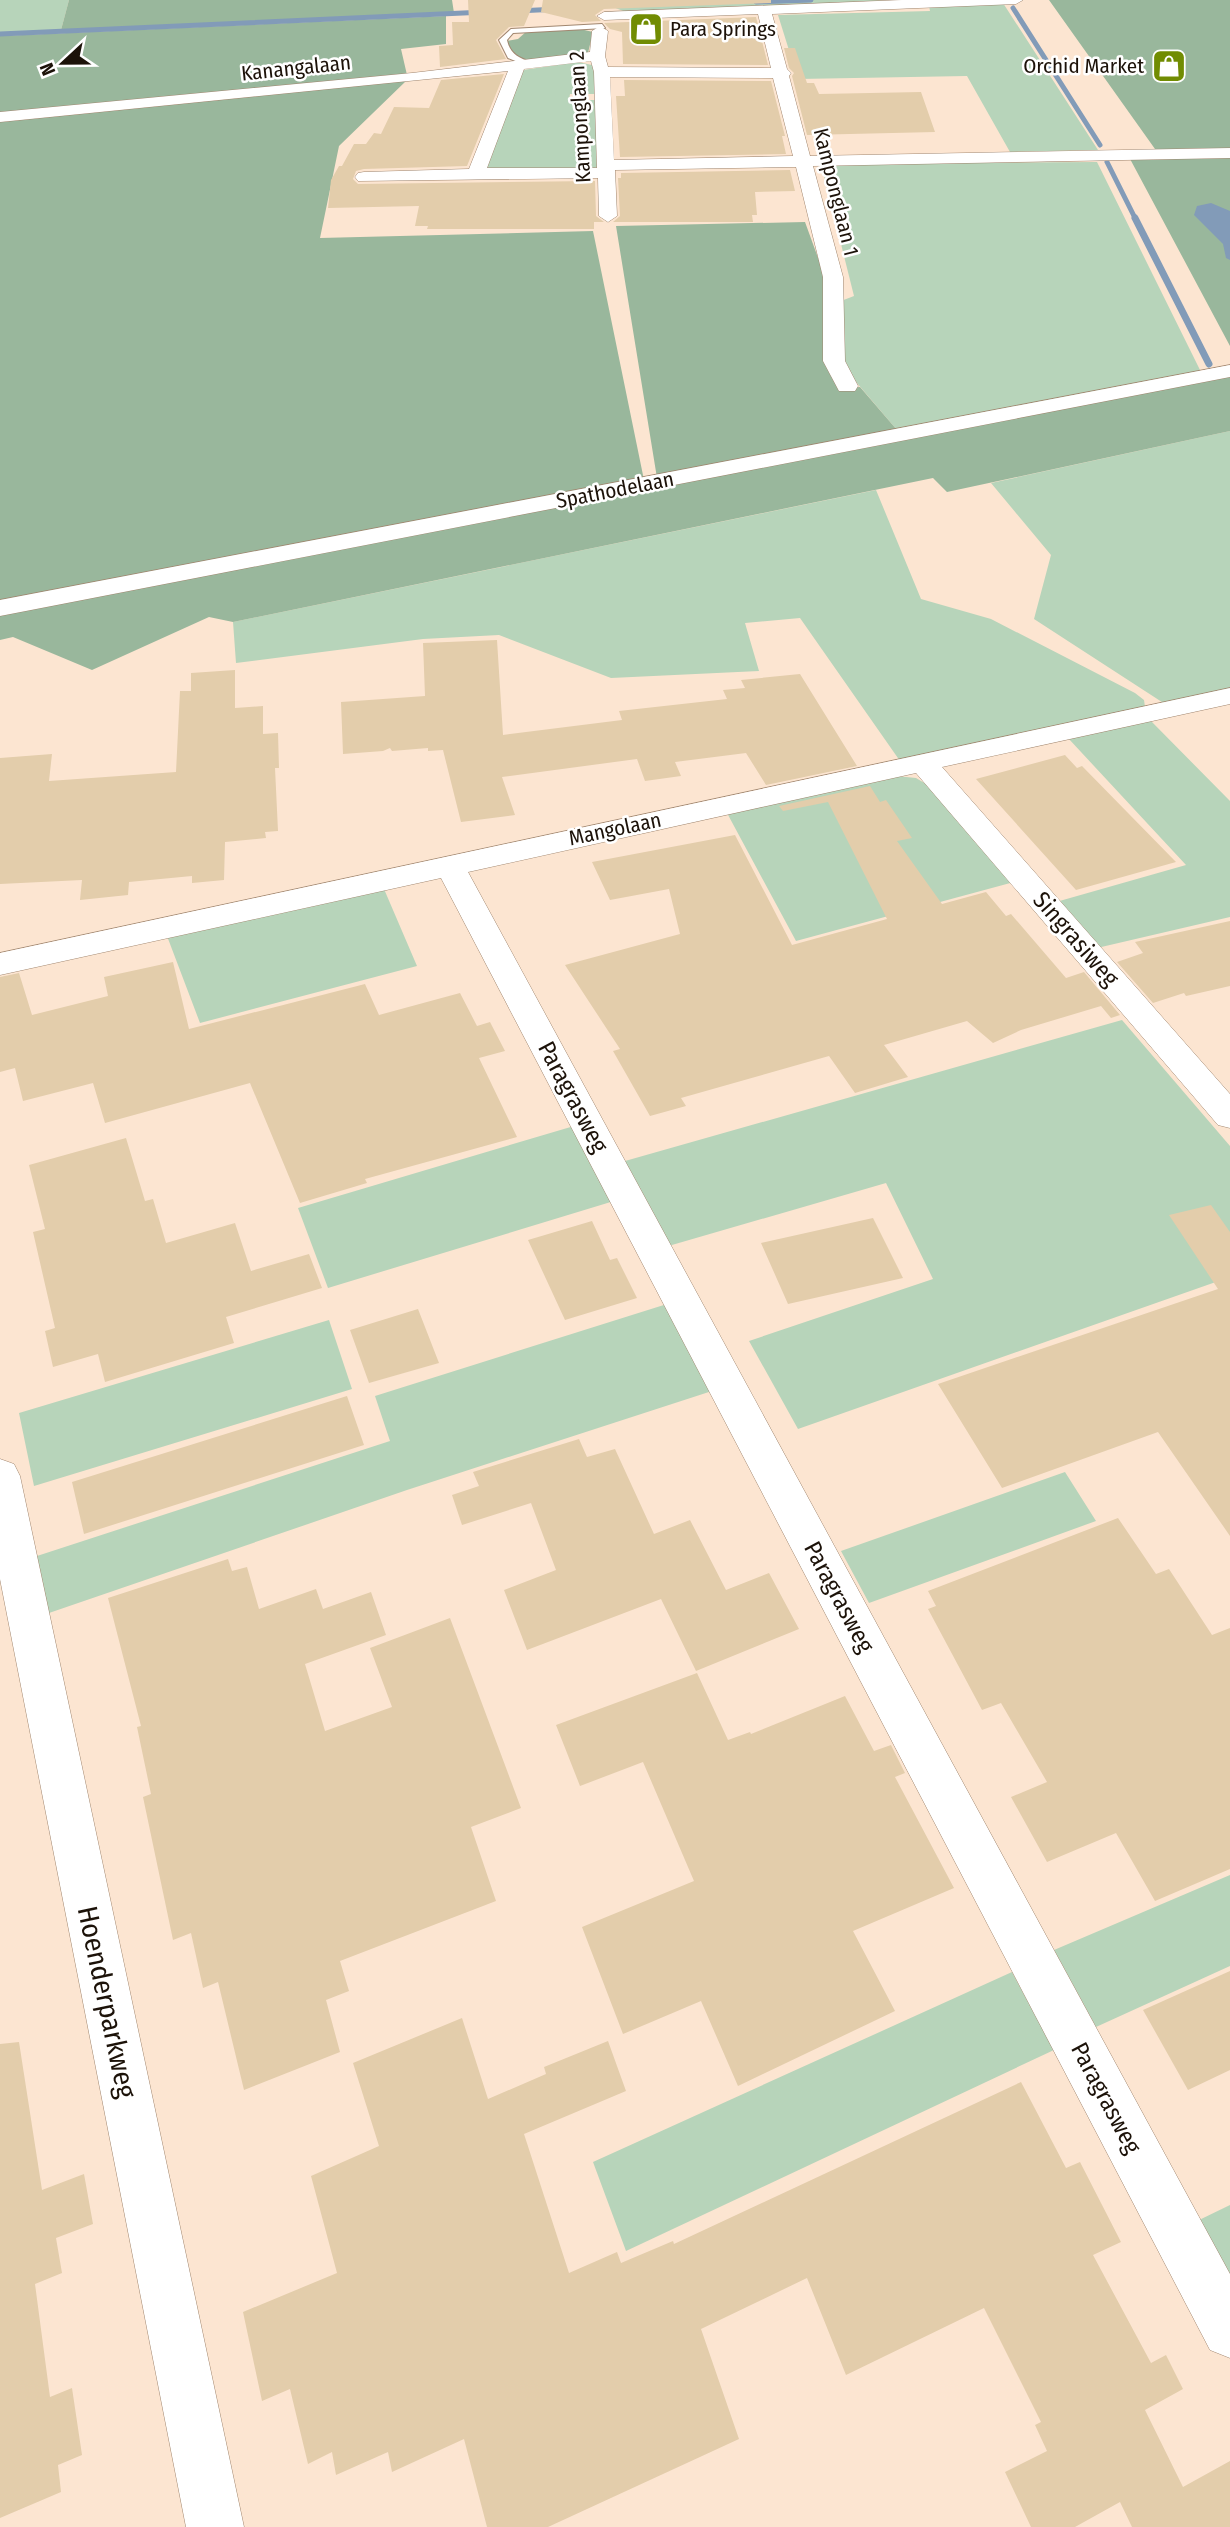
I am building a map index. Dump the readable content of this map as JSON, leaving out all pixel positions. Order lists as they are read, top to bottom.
{
  "streets": {
    "street": [
      "Kanangalaan",
      "Kamponglaan 2",
      "Kamponglaan 1",
      "Spathodelaan",
      "Mangolaan",
      "Singrasiweg",
      "Paragrasweg",
      "Hoenderparkweg"
    ]
  },
  "crossings": [
    ["Kanangalaan", "Kamponglaan 2"],
    ["Kanangalaan", "Kamponglaan 1"],
    ["Mangolaan", "Singrasiweg"],
    ["Mangolaan", "Paragrasweg"]
  ],
  "places": {
    "shop": ["Para Springs", "Orchid Market"]
  },
  "north": "left"
}
